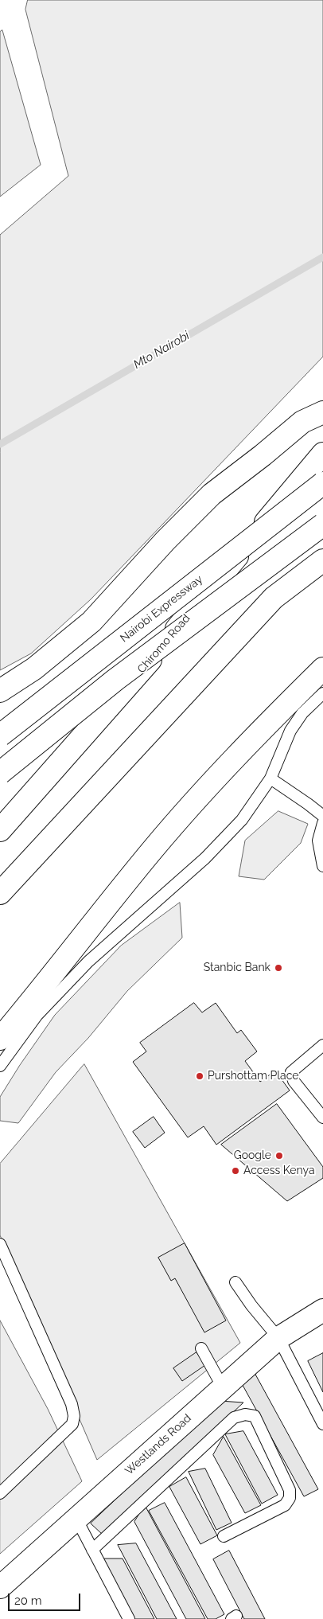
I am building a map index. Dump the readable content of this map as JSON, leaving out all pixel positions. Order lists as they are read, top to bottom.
{
  "streets": {
    "main road": ["Nairobi Expressway", "Chiromo Road", "Westlands Road"]
  },
  "water": ["Mto Nairobi"],
  "places": [
    "Stanbic Bank",
    "Purshottam Place",
    "Google",
    "Access Kenya"
  ],
  "scale_bar": "20 m"
}
